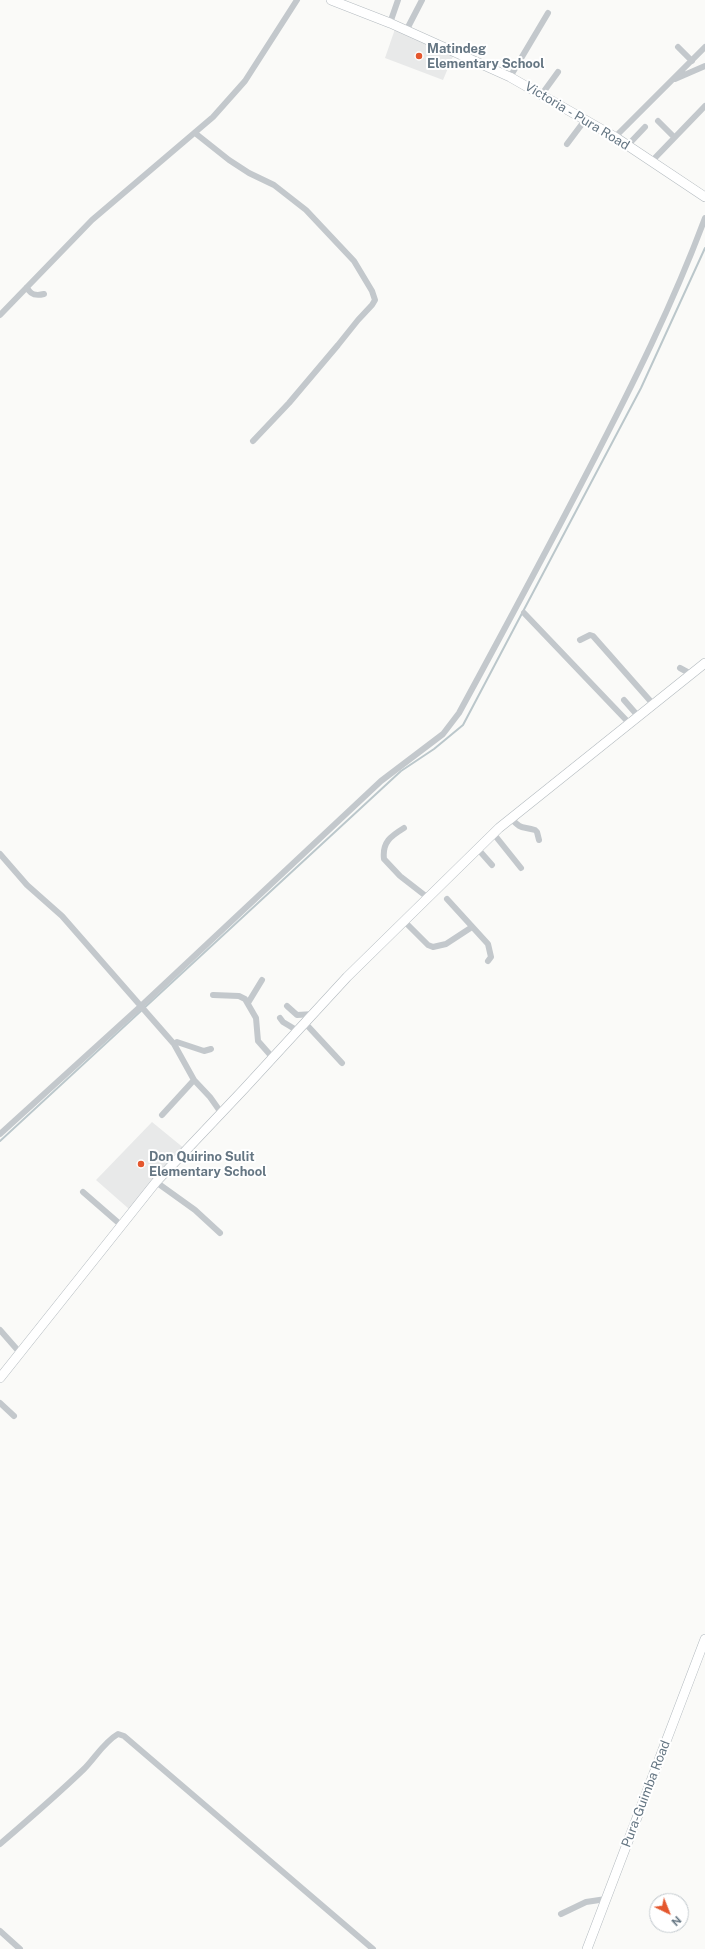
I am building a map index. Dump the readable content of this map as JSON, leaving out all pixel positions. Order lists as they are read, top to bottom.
{
  "streets": {
    "street": ["Victoria - Pura Road", "Pura-Guimba Road"]
  },
  "places": ["Matindeg Elementary School", "Don Quirino Sulit Elementary School"],
  "north": "bottom right"
}
